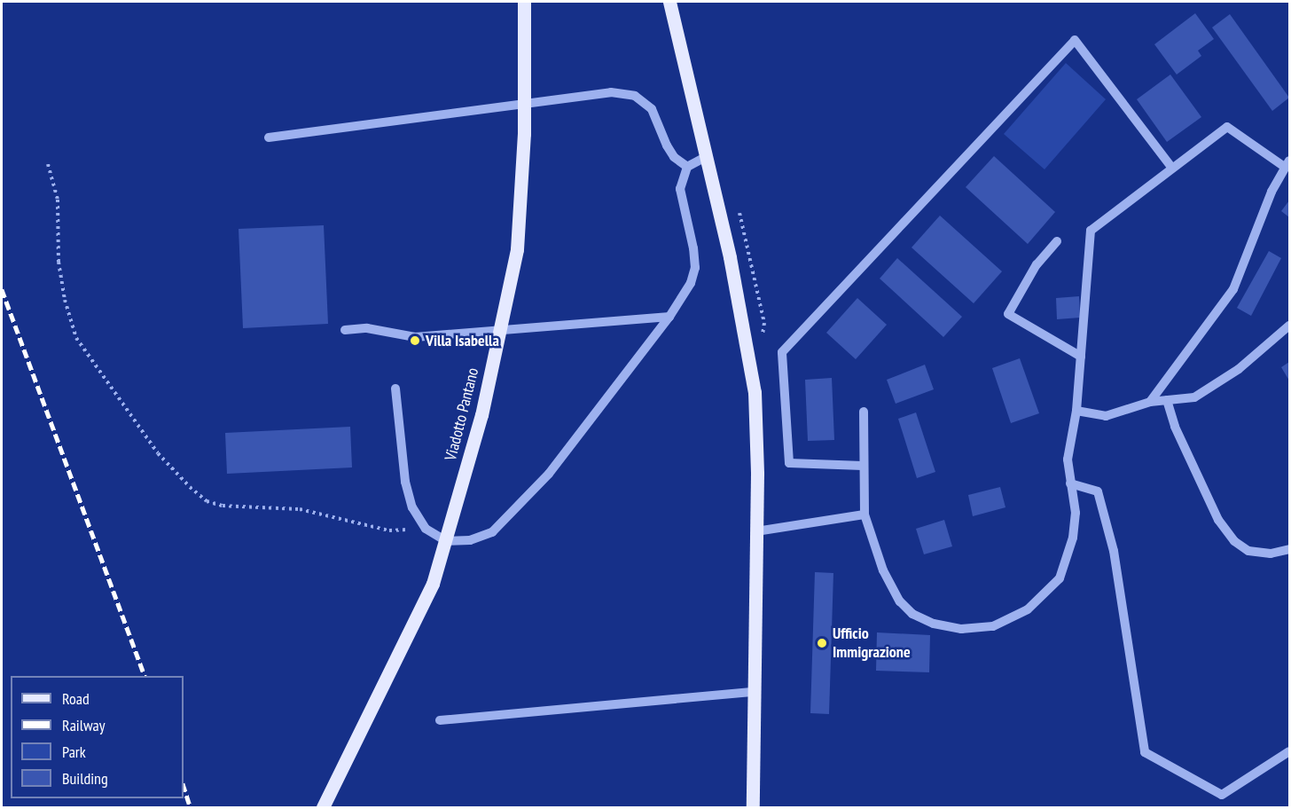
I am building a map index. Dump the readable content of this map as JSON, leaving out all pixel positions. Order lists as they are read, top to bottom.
{
  "streets": {
    "main road": ["Viadotto Pantano"]
  },
  "places": ["Villa Isabella", "Ufficio Immigrazione"],
  "legend": [
    "Road",
    "Railway",
    "Park",
    "Building"
  ]
}
